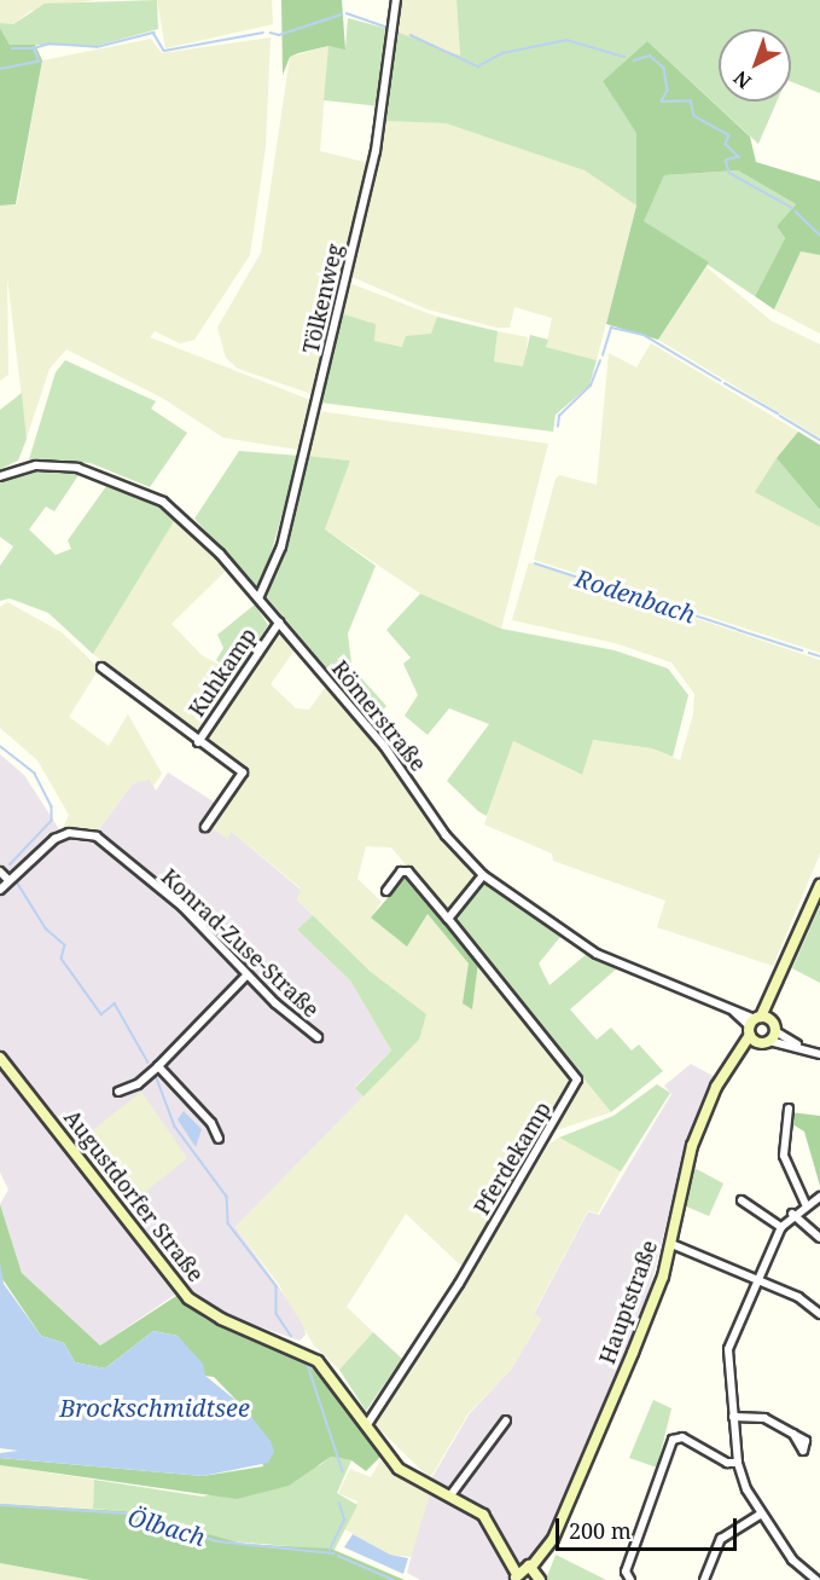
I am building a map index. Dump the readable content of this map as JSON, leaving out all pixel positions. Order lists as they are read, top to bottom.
{
  "streets": {
    "main road": ["Augustdorfer Straße", "Hauptstraße"],
    "street": [
      "Tölkenweg",
      "Kuhkamp",
      "Römerstraße",
      "Konrad-Zuse-Straße",
      "Pferdekamp"
    ]
  },
  "crossings": [
    ["Tölkenweg", "Römerstraße"],
    ["Kuhkamp", "Römerstraße"],
    ["Römerstraße", "Hauptstraße"],
    ["Pferdekamp", "Augustdorfer Straße"],
    ["Augustdorfer Straße", "Hauptstraße"]
  ],
  "water": ["Rodenbach", "Brockschmidtsee", "Ölbach"],
  "scale_bar": "200 m",
  "north": "bottom left"
}
